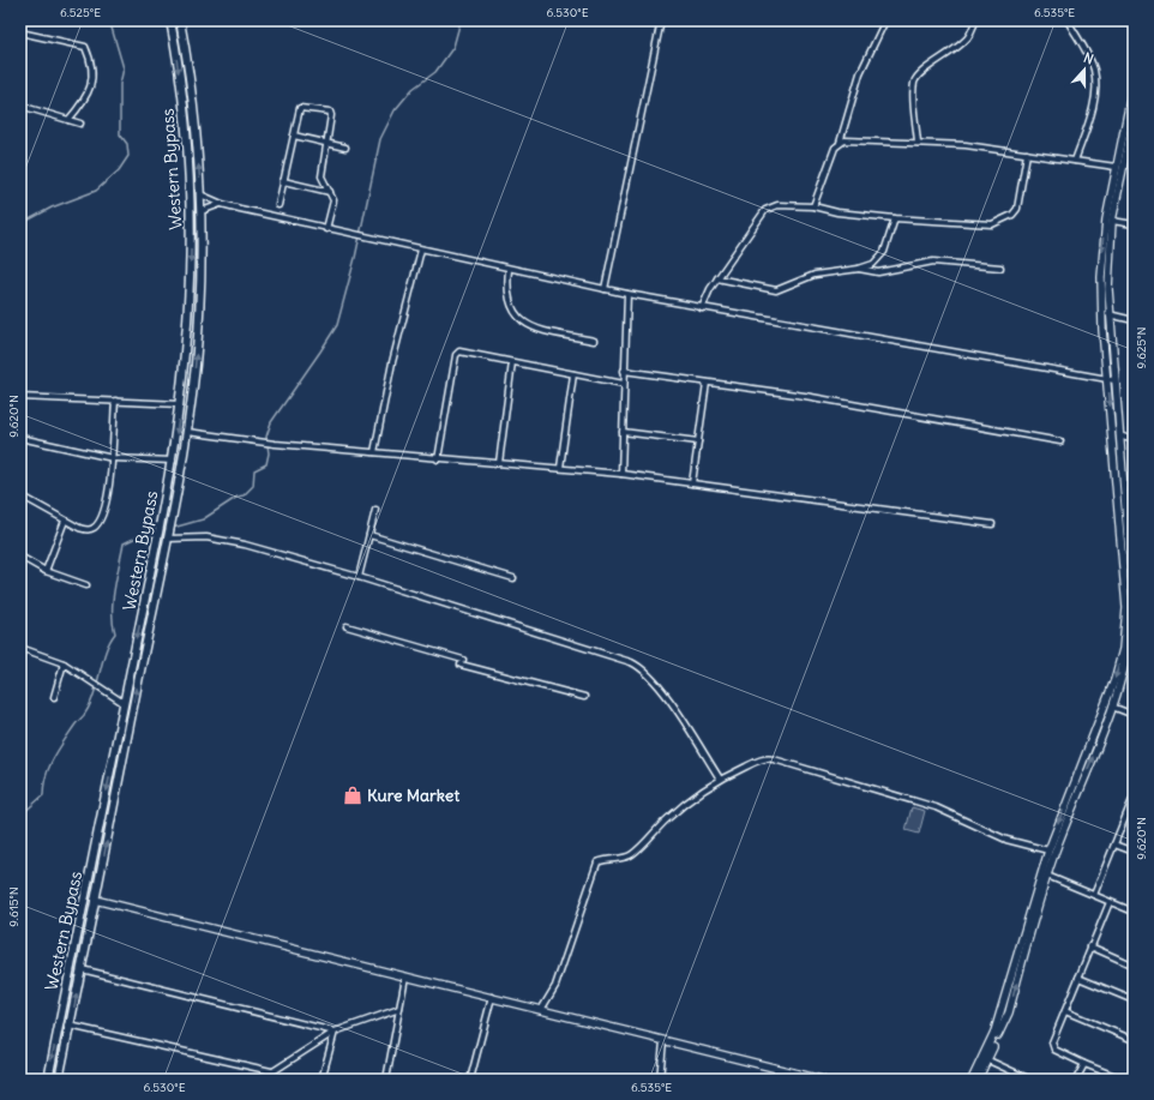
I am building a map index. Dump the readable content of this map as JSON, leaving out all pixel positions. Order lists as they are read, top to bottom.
{
  "streets": {
    "main road": ["Western Bypass"]
  },
  "places": {
    "shop": ["Kure Market"]
  },
  "north": "top",
  "coordinates": [
    "6.525°E",
    "6.530°E",
    "6.535°E",
    "9.625°N",
    "9.620°N",
    "9.615°N"
  ]
}
